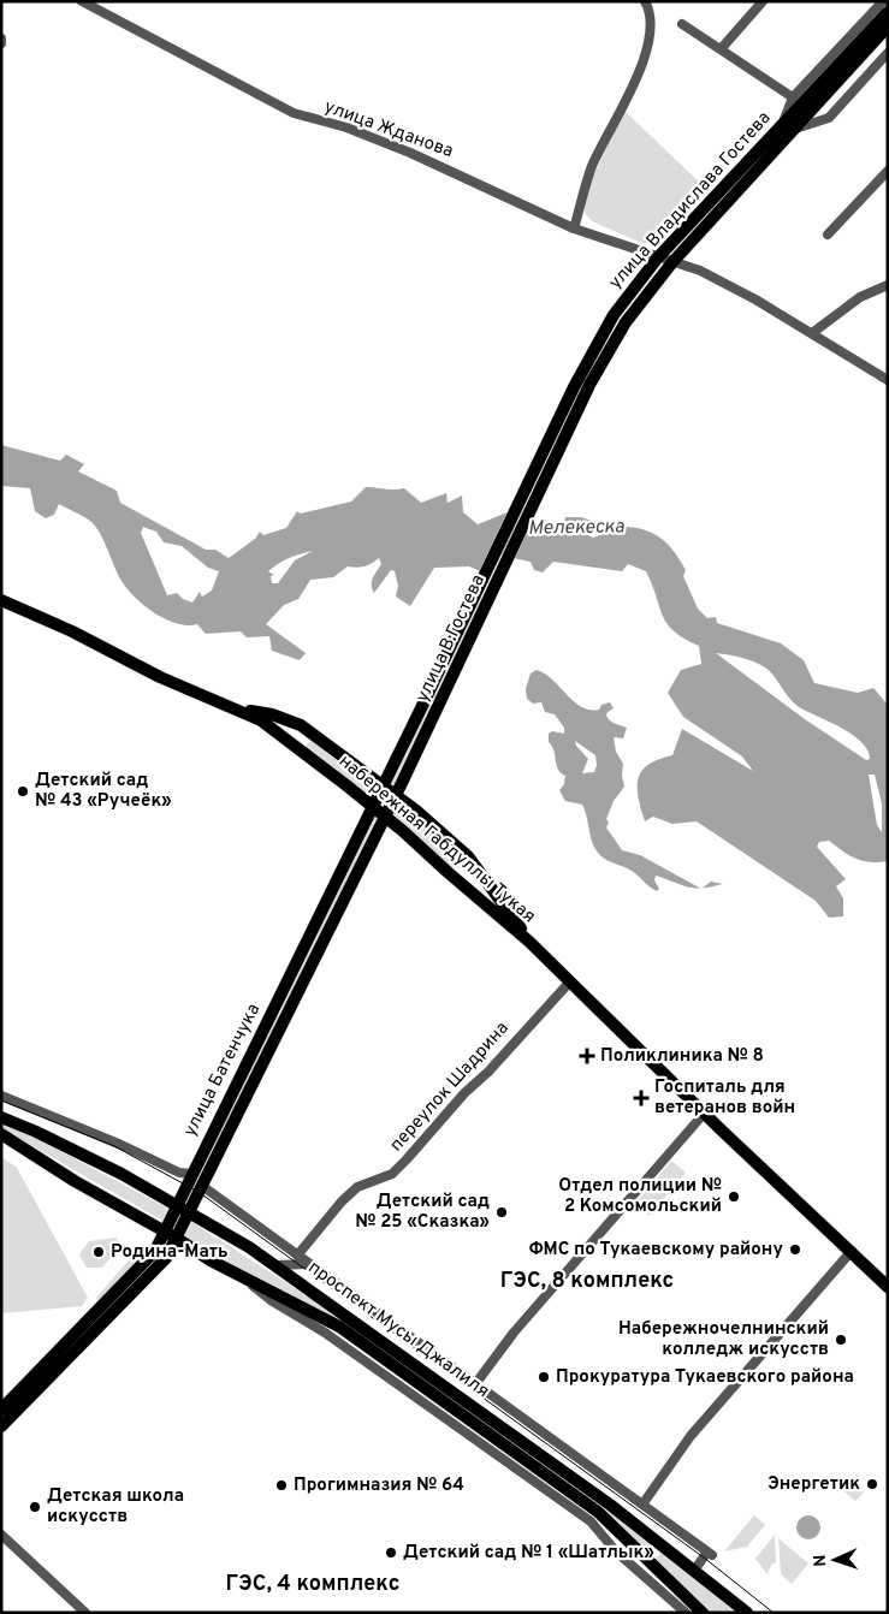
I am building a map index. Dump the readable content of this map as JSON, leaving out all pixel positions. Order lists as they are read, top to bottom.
{
  "streets": {
    "main road": [
      "улица Владислава Гостева",
      "улица В.Гостева",
      "набережная Габдуллы Тукая",
      "улица Батенчука",
      "проспект Мусы Джалиля"
    ],
    "street": ["улица Жданова", "переулок Шадрина"]
  },
  "crossings": [
    ["улица Жданова", "улица Владислава Гостева"],
    ["улица Владислава Гостева", "улица В.Гостева"],
    ["улица В.Гостева", "набережная Габдуллы Тукая"],
    ["улица В.Гостева", "улица Батенчука"],
    ["набережная Габдуллы Тукая", "улица Батенчука"],
    ["набережная Габдуллы Тукая", "переулок Шадрина"],
    ["улица Батенчука", "проспект Мусы Джалиля"]
  ],
  "districts": ["ГЭС, 8 комплекс", "ГЭС, 4 комплекс"],
  "water": ["Мелекеска"],
  "places": {
    "other": [
      "Детский сад № 43 «Ручеёк»",
      "Отдел полиции № 2 Комсомольский",
      "Детский сад № 25 «Сказка»",
      "ФМС по Тукаевскому району",
      "Родина-Мать",
      "Набережночелнинский колледж искусств",
      "Прокуратура Тукаевского района",
      "Энергетик",
      "Прогимназия № 64",
      "Детская школа искусств",
      "Детский сад № 1 «Шатлык»"
    ],
    "health": ["Поликлиника № 8", "Госпиталь для ветеранов войн"]
  },
  "north": "left"
}
